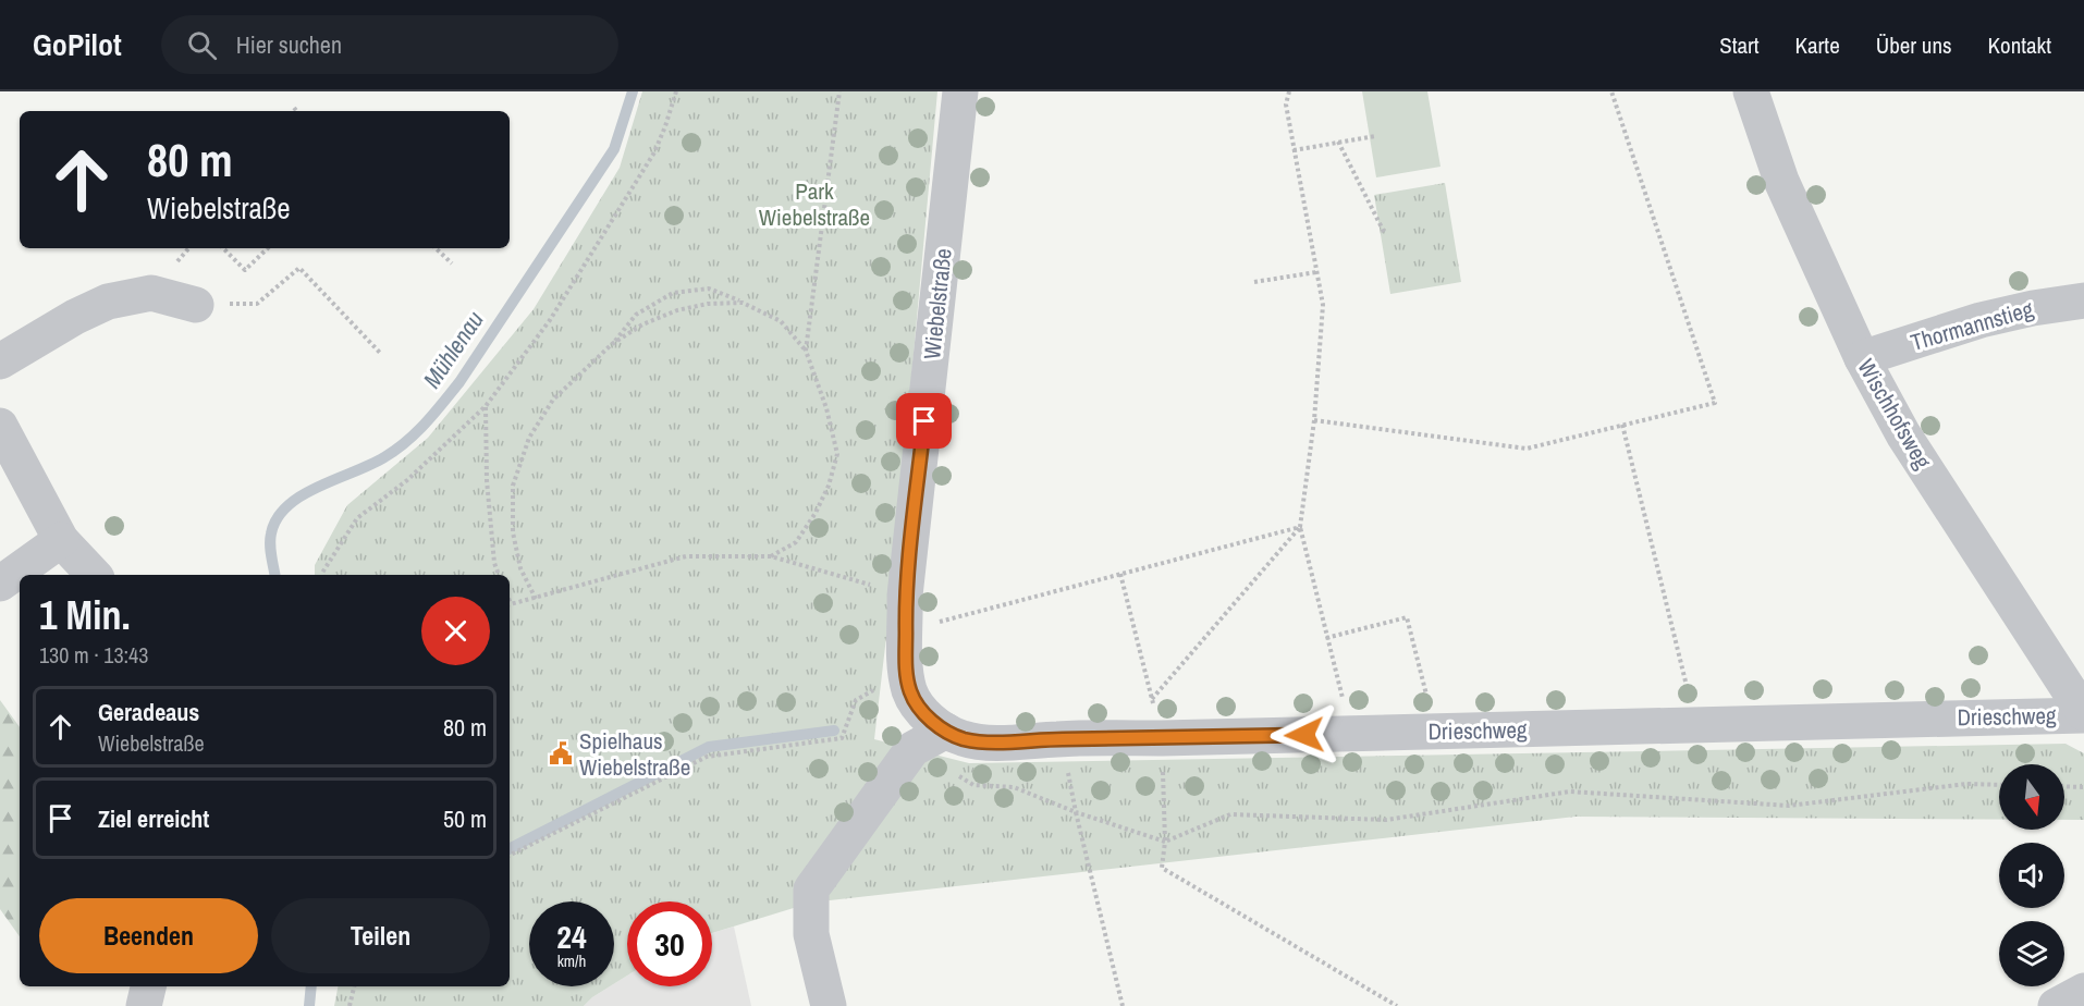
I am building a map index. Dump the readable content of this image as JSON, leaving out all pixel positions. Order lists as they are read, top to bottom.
{
  "streets": {
    "street": [
      "Wiebelstraße",
      "Thormannstieg",
      "Wischhofsweg",
      "Drieschweg"
    ]
  },
  "crossings": [
    ["Wiebelstraße", "Drieschweg"],
    ["Thormannstieg", "Wischhofsweg"],
    ["Wischhofsweg", "Drieschweg"]
  ],
  "water": ["Mühlenau"],
  "parks": ["Park Wiebelstraße"],
  "places": {
    "public building": ["Spielhaus Wiebelstraße"]
  },
  "north": "bottom",
  "page": {
    "header": "GoPilot",
    "search": "Hier suchen",
    "nav": [
      "Start",
      "Karte",
      "Über uns",
      "Kontakt"
    ],
    "turn": ["80 m", "Wiebelstraße"],
    "heading": ["1 Min.", "130 m · 13:43"],
    "list": [
      {
        "name": "Geradeaus",
        "note": "Wiebelstraße",
        "value": "80 m"
      },
      {
        "name": "Ziel erreicht",
        "value": "50 m"
      }
    ],
    "buttons": ["Beenden", "Teilen"],
    "speed": "24 km/h",
    "limit": "30"
  }
}
